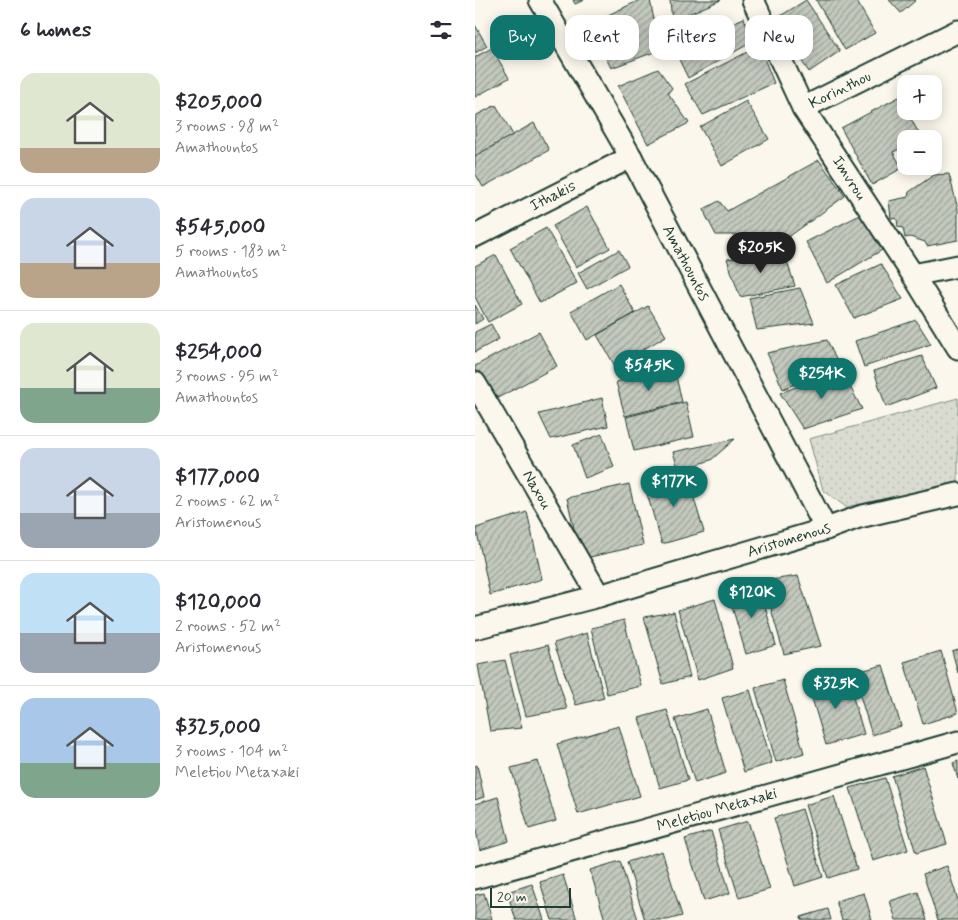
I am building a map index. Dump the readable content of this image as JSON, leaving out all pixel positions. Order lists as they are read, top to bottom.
{
  "streets": {
    "street": [
      "Korinthou",
      "Imvrou",
      "Ithakis",
      "Amathountos",
      "Naxou",
      "Aristomenous",
      "Meletiou Metaxaki"
    ]
  },
  "crossings": [
    ["Korinthou", "Imvrou"],
    ["Ithakis", "Amathountos"],
    ["Amathountos", "Aristomenous"],
    ["Naxou", "Aristomenous"]
  ],
  "scale_bar": "20 m",
  "page": {
    "heading": "6 homes",
    "chip": [
      "Buy",
      "Rent",
      "Filters",
      "New"
    ],
    "list": [
      {
        "name": "$205,000",
        "note": "3 rooms · 98 m² · Amathountos"
      },
      {
        "name": "$545,000",
        "note": "5 rooms · 183 m² · Amathountos"
      },
      {
        "name": "$254,000",
        "note": "3 rooms · 95 m² · Amathountos"
      },
      {
        "name": "$177,000",
        "note": "2 rooms · 62 m² · Aristomenous"
      },
      {
        "name": "$120,000",
        "note": "2 rooms · 52 m² · Aristomenous"
      },
      {
        "name": "$325,000",
        "note": "3 rooms · 104 m² · Meletiou Metaxaki"
      }
    ],
    "map_buttons": ["+", "−"],
    "price": [
      "$205K",
      "$545K",
      "$254K",
      "$177K",
      "$120K",
      "$325K"
    ],
    "scale": "20 m"
  }
}
